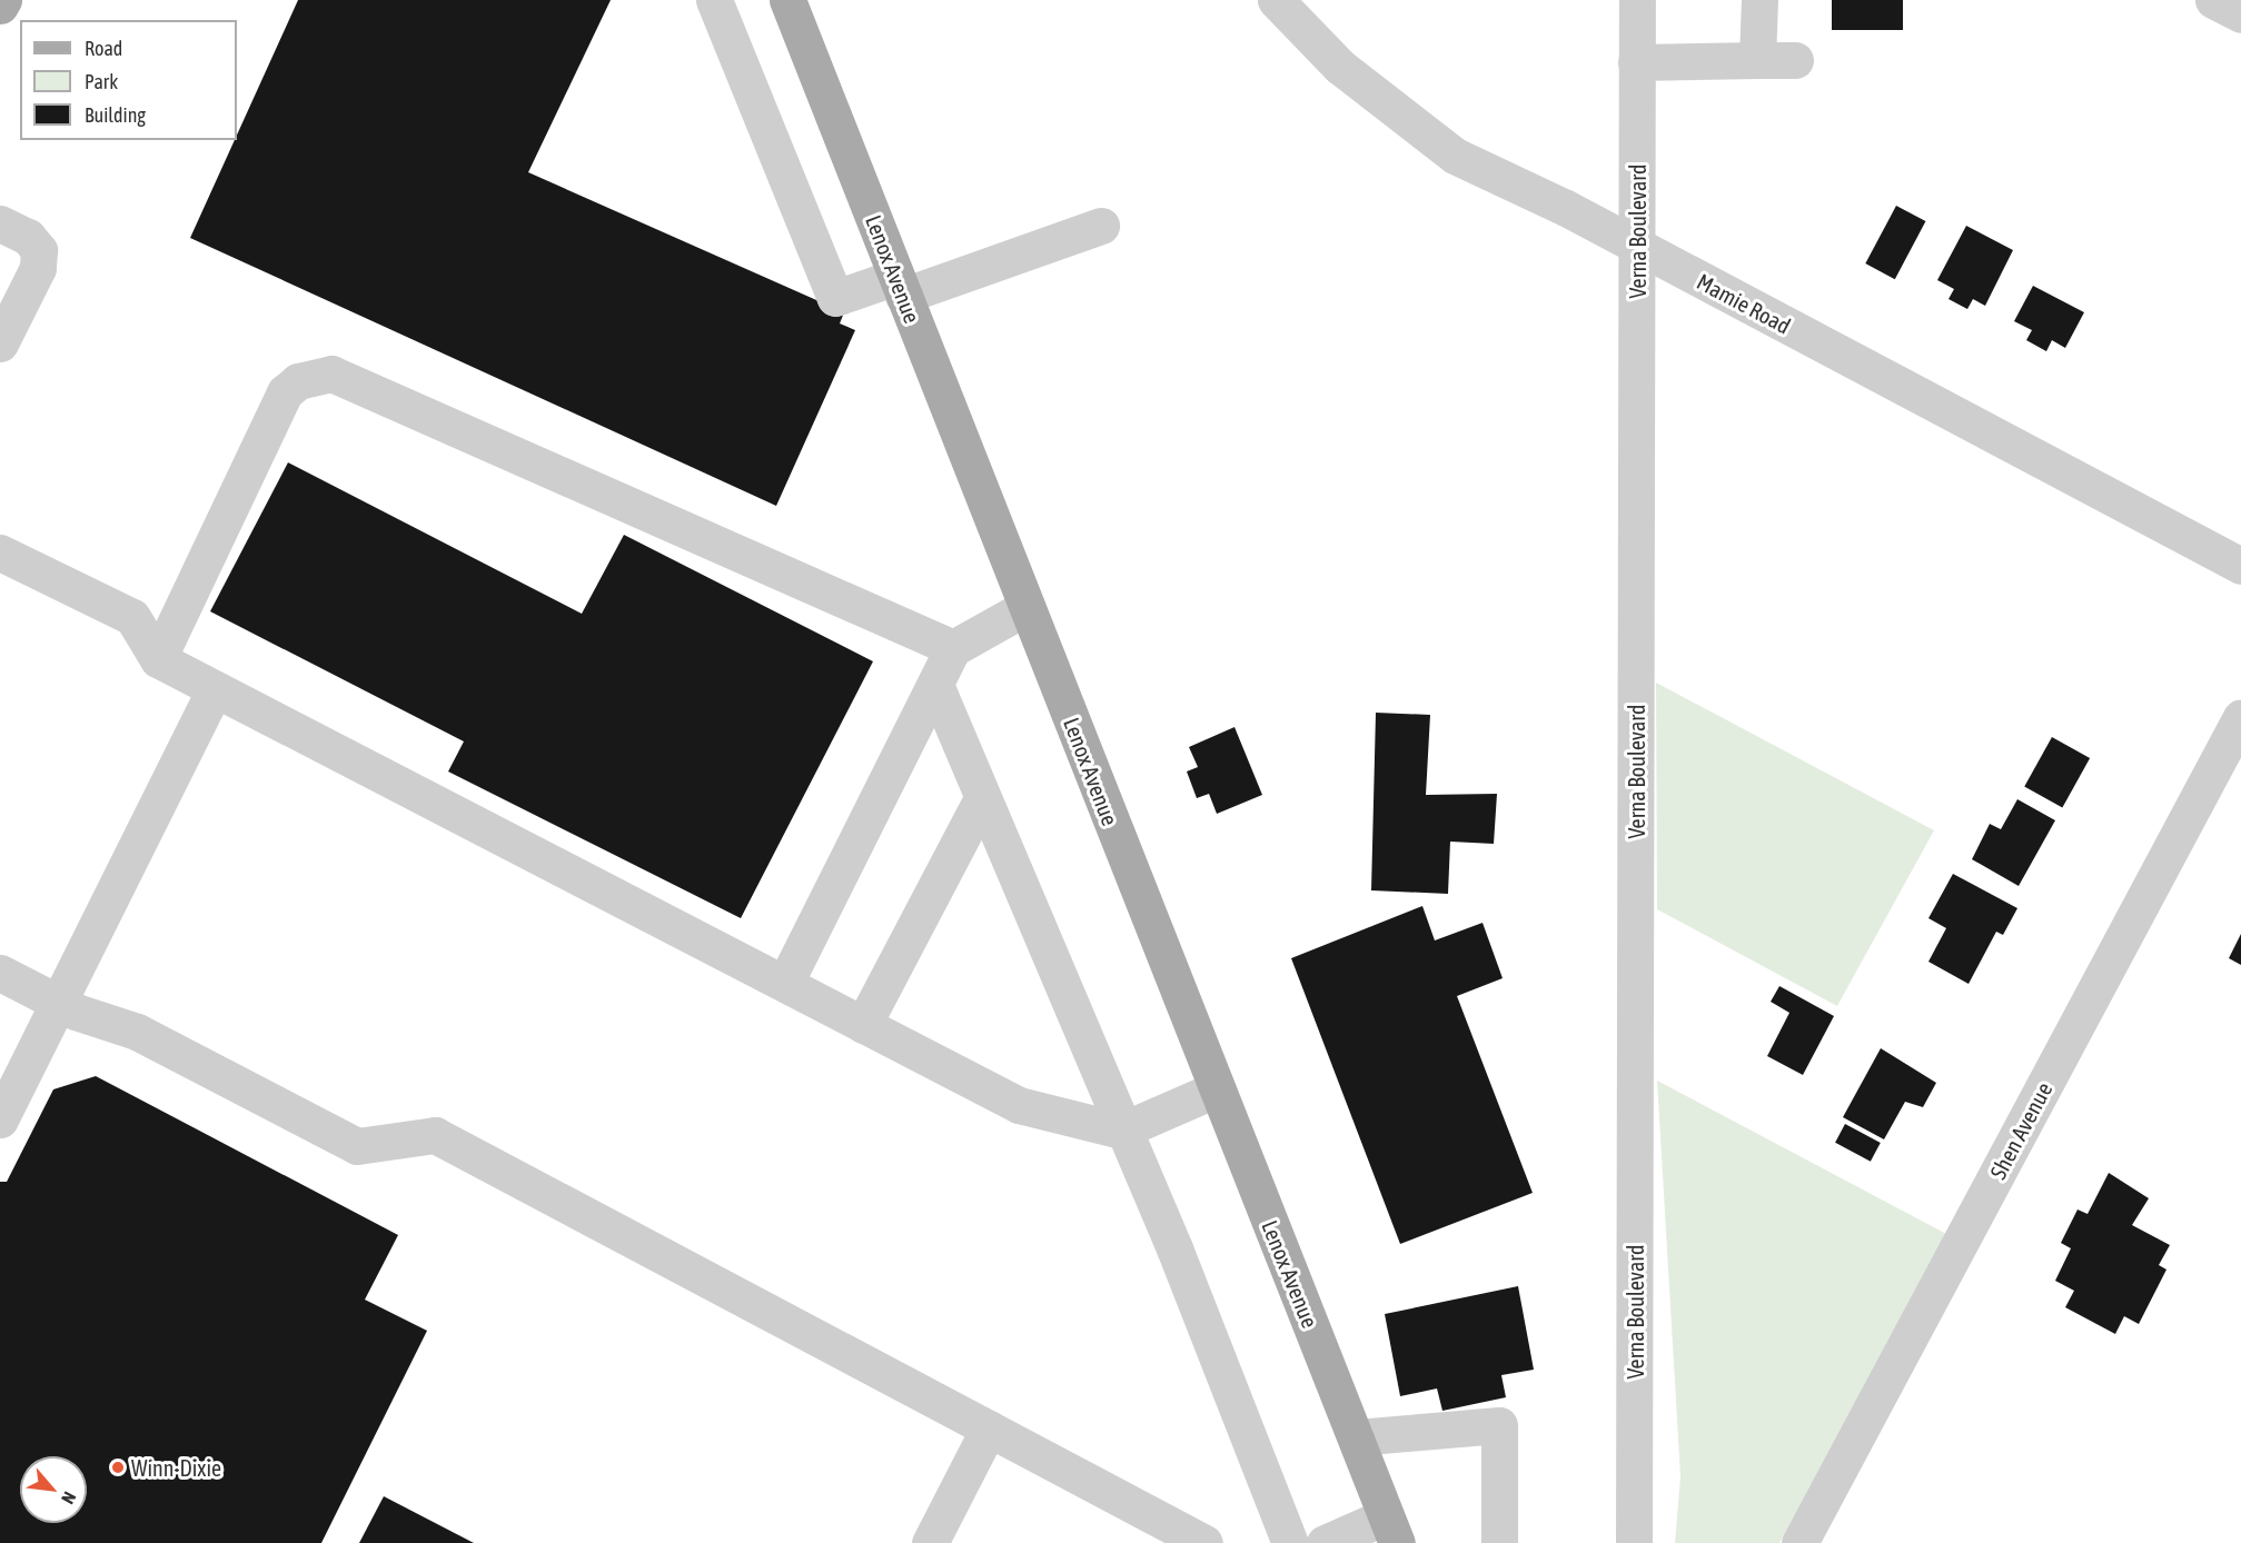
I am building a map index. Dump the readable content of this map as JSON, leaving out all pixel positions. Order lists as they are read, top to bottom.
{
  "streets": {
    "main road": ["Lenox Avenue"],
    "street": ["Verna Boulevard", "Mamie Road", "Shen Avenue"]
  },
  "crossings": [
    ["Verna Boulevard", "Mamie Road"]
  ],
  "places": ["Winn-Dixie"],
  "legend": ["Road", "Park", "Building"],
  "north": "bottom right"
}
